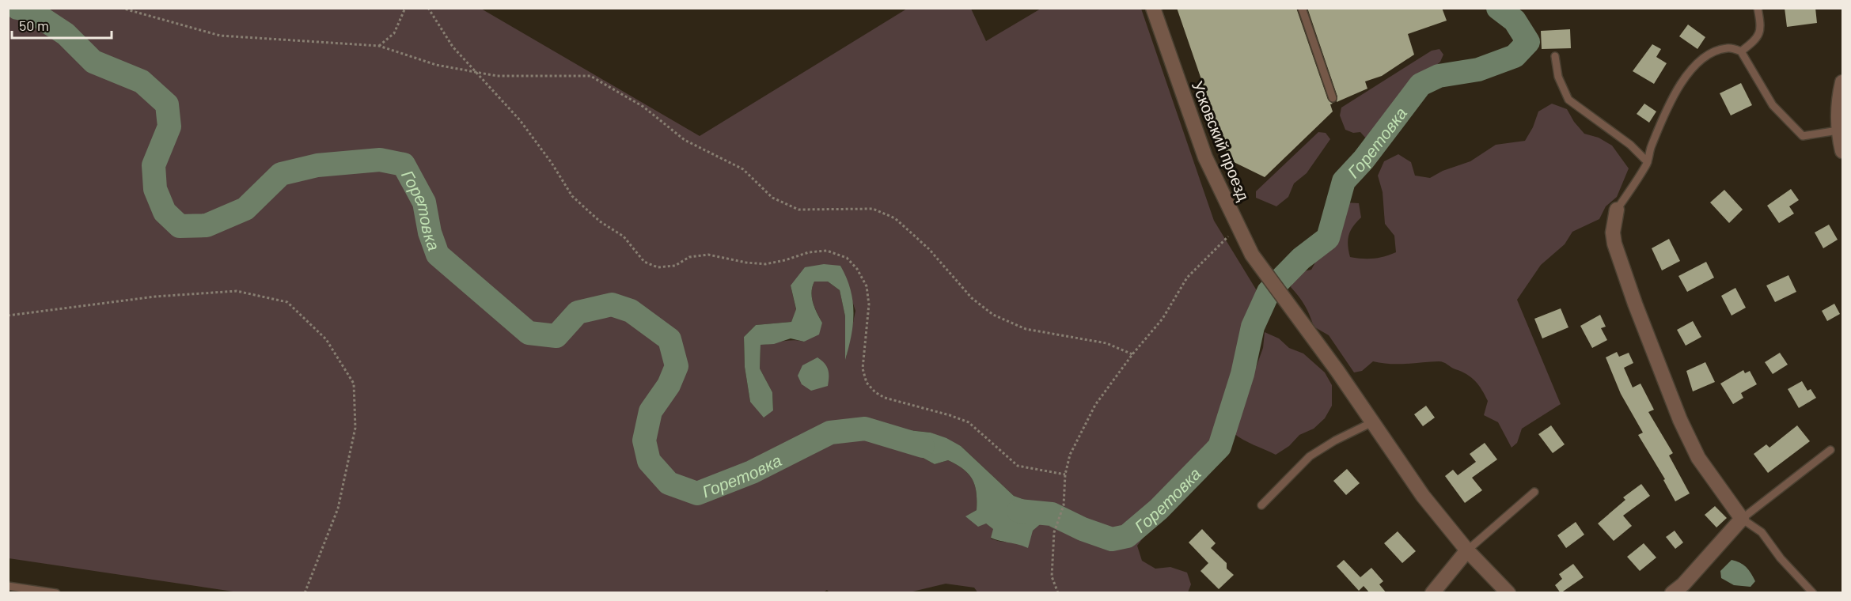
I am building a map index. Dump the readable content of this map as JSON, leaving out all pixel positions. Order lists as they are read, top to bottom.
{
  "streets": {
    "street": ["Усковский проезд"]
  },
  "water": ["Горетовка"],
  "scale_bar": "50 m"
}
